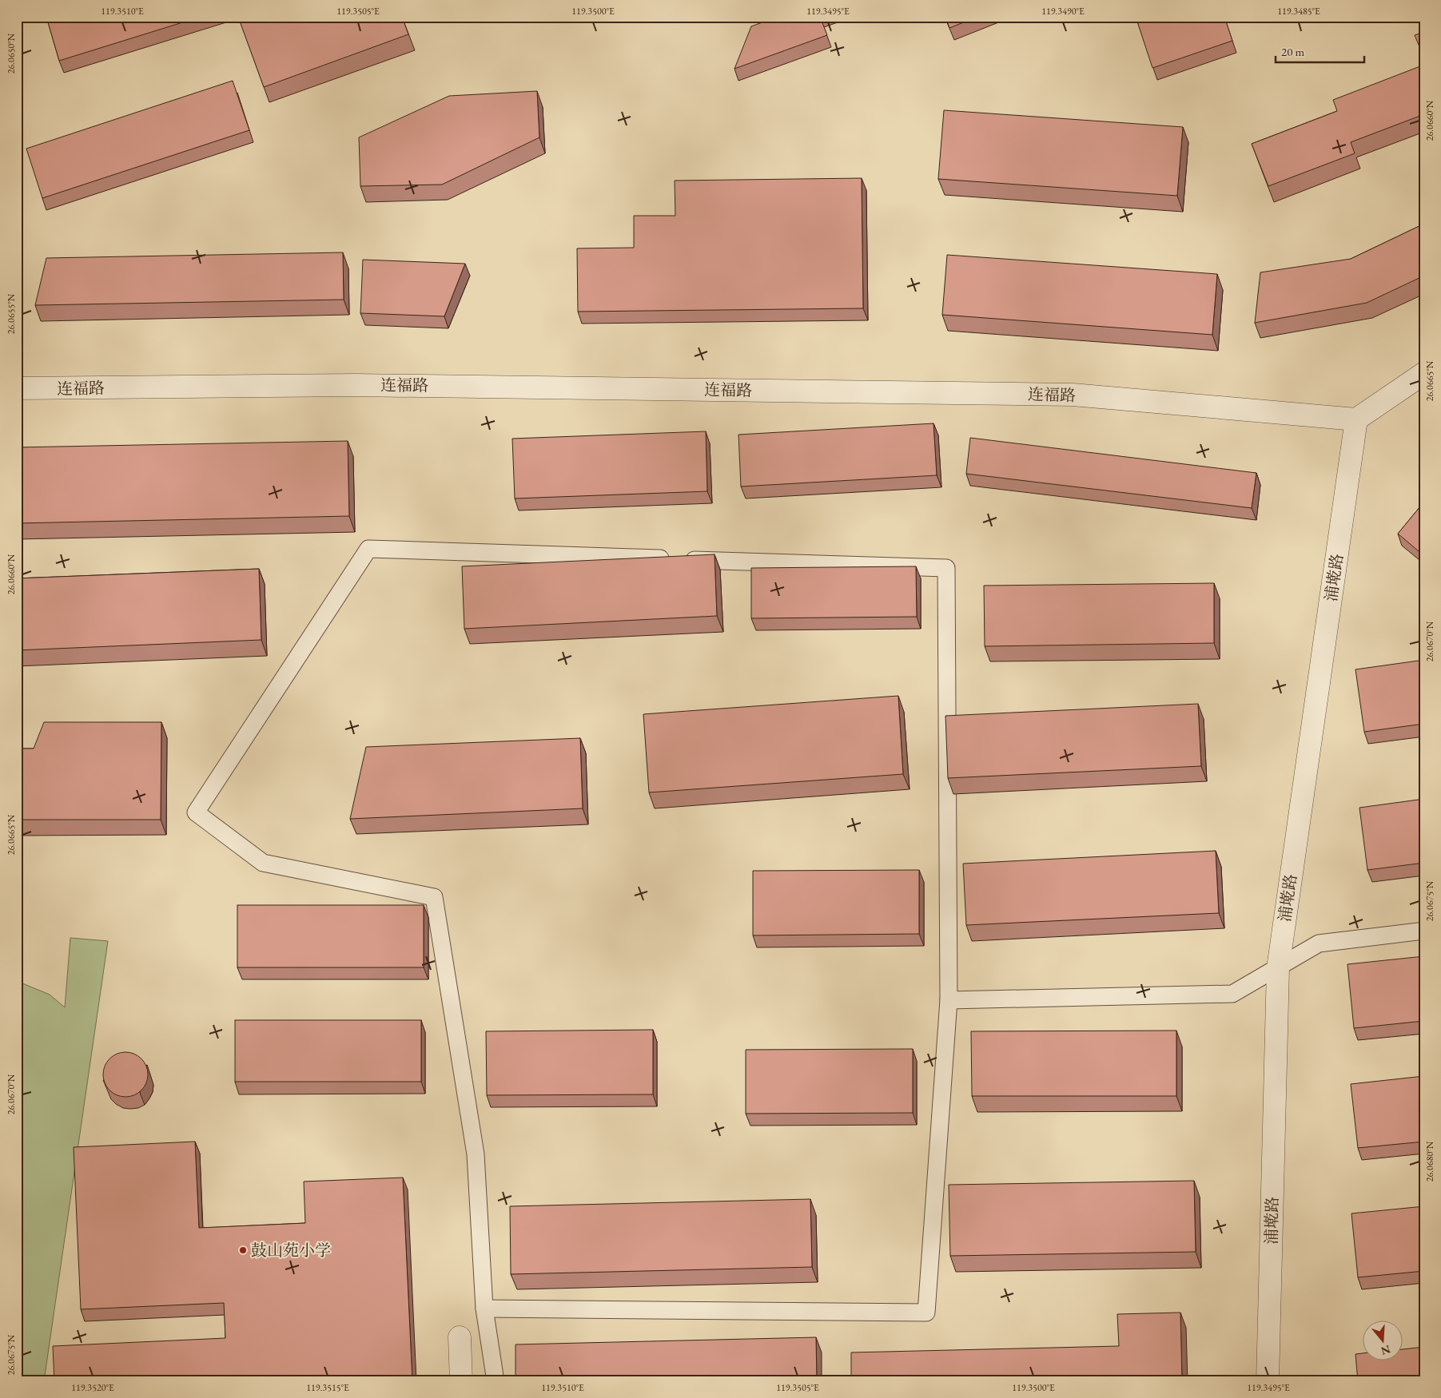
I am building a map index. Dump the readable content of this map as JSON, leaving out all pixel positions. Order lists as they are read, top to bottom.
{
  "streets": {
    "street": ["连福路", "浦墘路"]
  },
  "crossings": [
    ["连福路", "浦墘路"]
  ],
  "places": ["鼓山苑小学"],
  "scale_bar": "20 m",
  "north": "bottom",
  "coordinates": [
    "119.3510°E",
    "119.3505°E",
    "119.3500°E",
    "119.3495°E",
    "119.3490°E",
    "119.3485°E",
    "26.0650°N",
    "26.0660°N",
    "26.0655°N",
    "26.0665°N",
    "26.0670°N",
    "26.0675°N",
    "26.0680°N",
    "119.3520°E",
    "119.3515°E"
  ]
}
